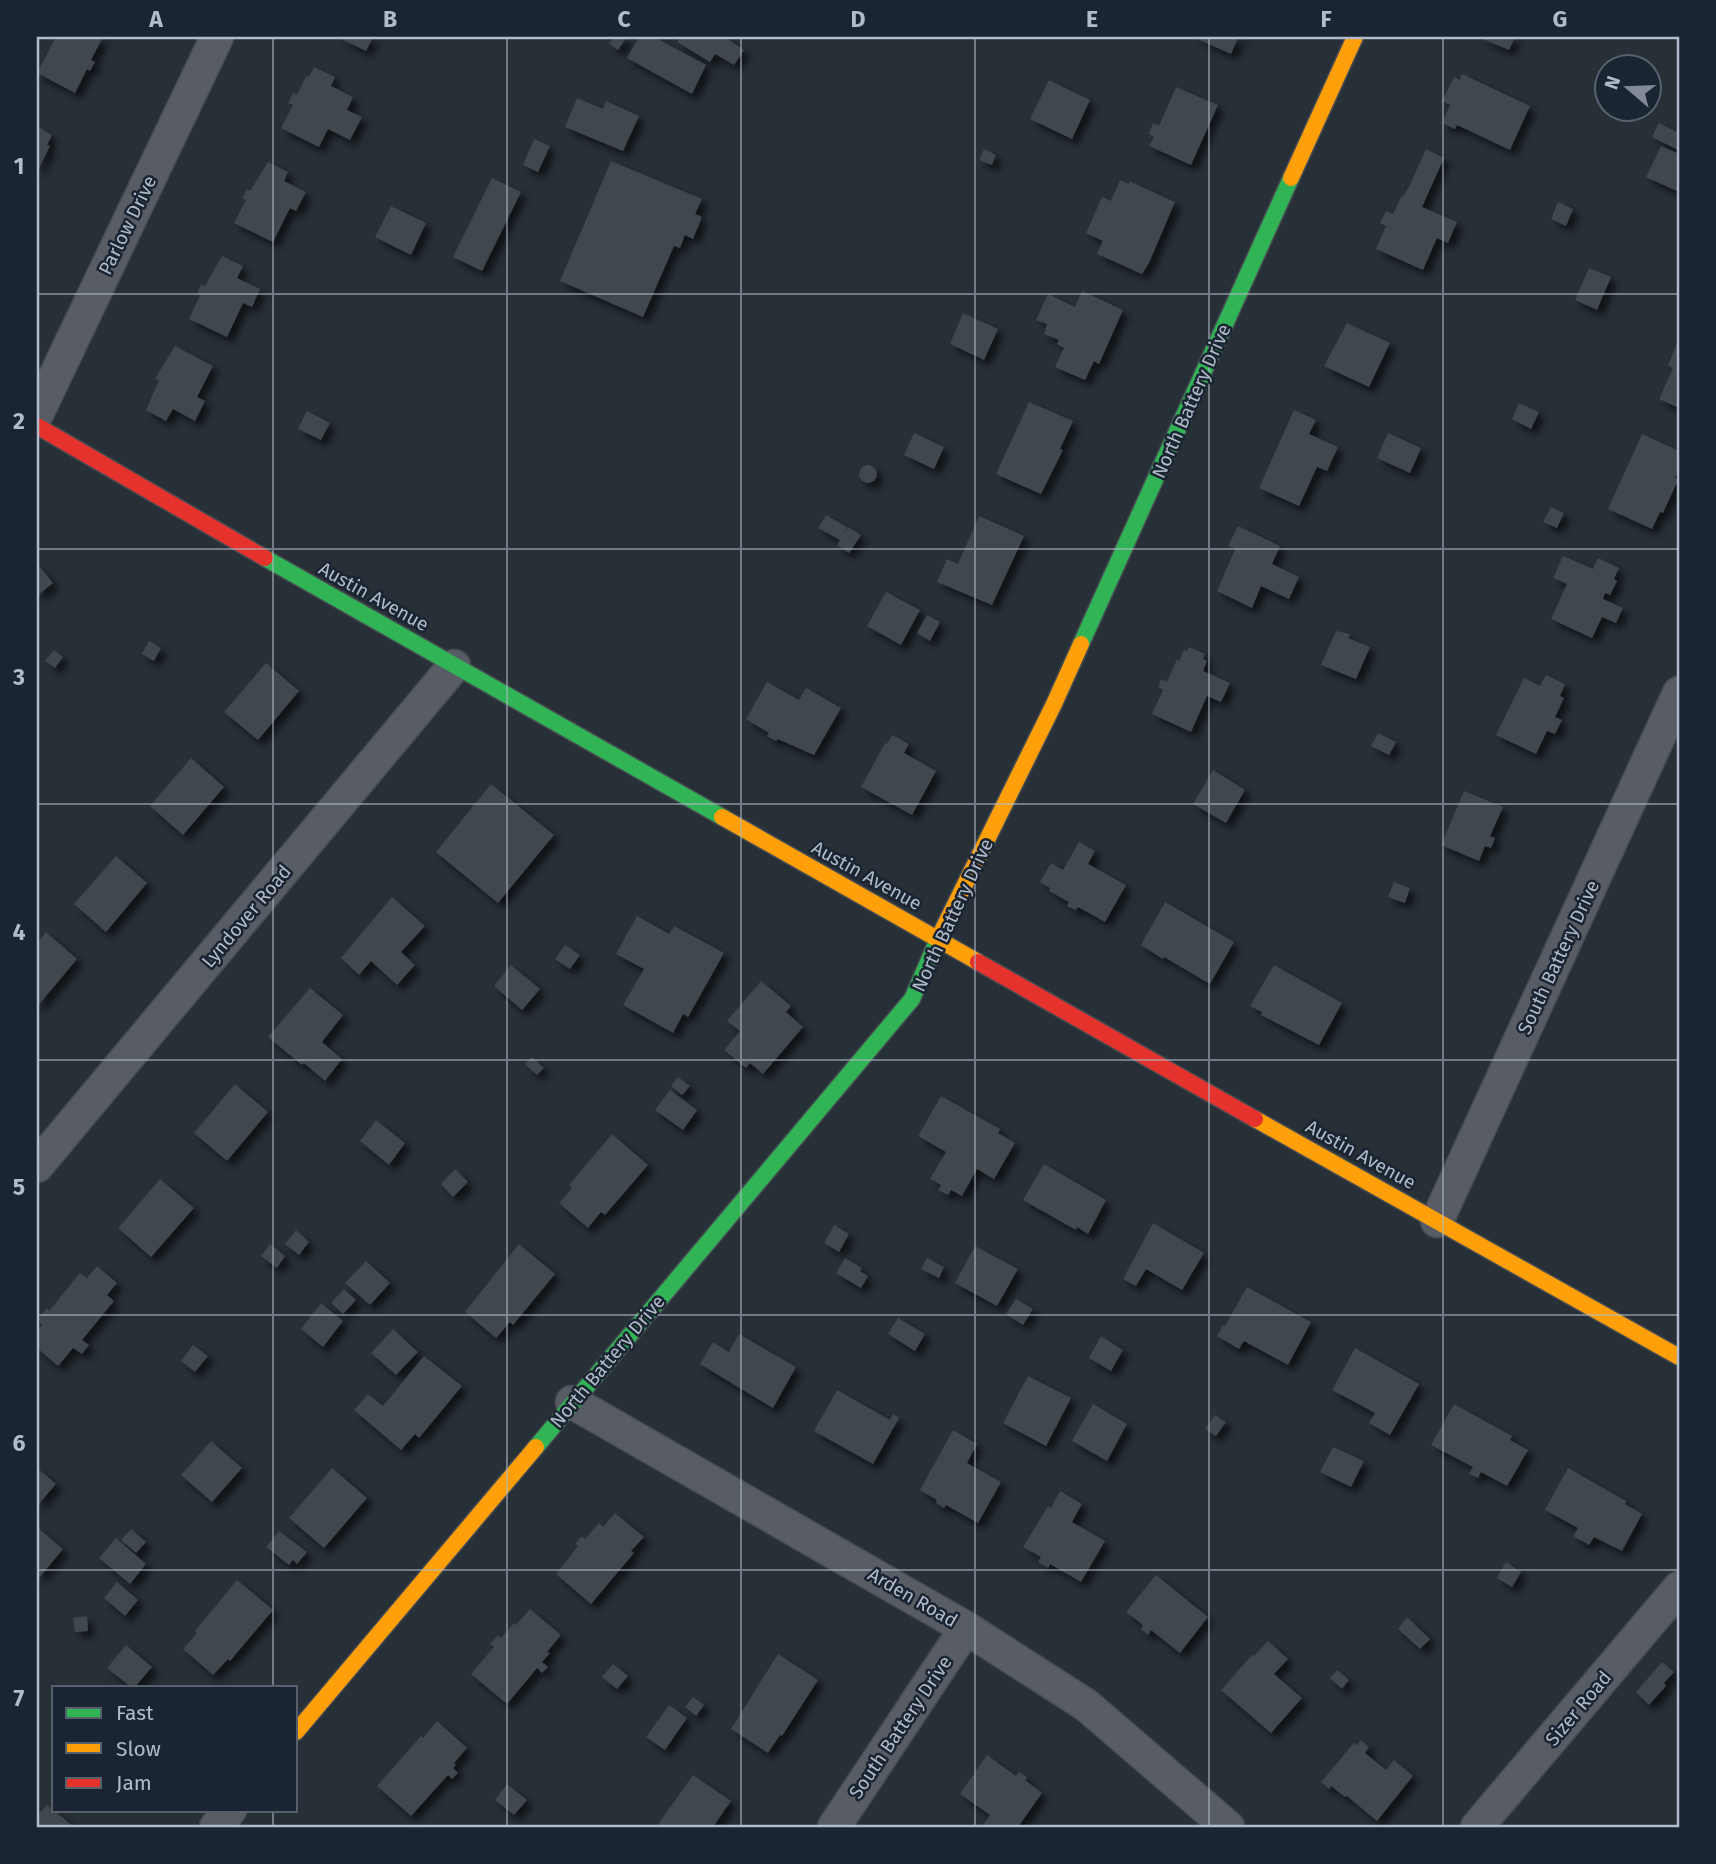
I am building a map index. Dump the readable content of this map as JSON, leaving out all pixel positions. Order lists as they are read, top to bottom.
{
  "streets": {
    "street": [
      "Parlow Drive",
      "North Battery Drive",
      "Austin Avenue",
      "Lyndover Road",
      "South Battery Drive",
      "Arden Road",
      "Sizer Road"
    ]
  },
  "crossings": [
    ["North Battery Drive", "Austin Avenue"],
    ["North Battery Drive", "Arden Road"],
    ["Austin Avenue", "Lyndover Road"],
    ["Austin Avenue", "South Battery Drive"],
    ["South Battery Drive", "Arden Road"]
  ],
  "legend": ["Fast", "Slow", "Jam"],
  "north": "left",
  "grid": {
    "columns": [
      "A",
      "B",
      "C",
      "D",
      "E",
      "F",
      "G"
    ],
    "rows": [
      "1",
      "2",
      "3",
      "4",
      "5",
      "6",
      "7"
    ]
  }
}
